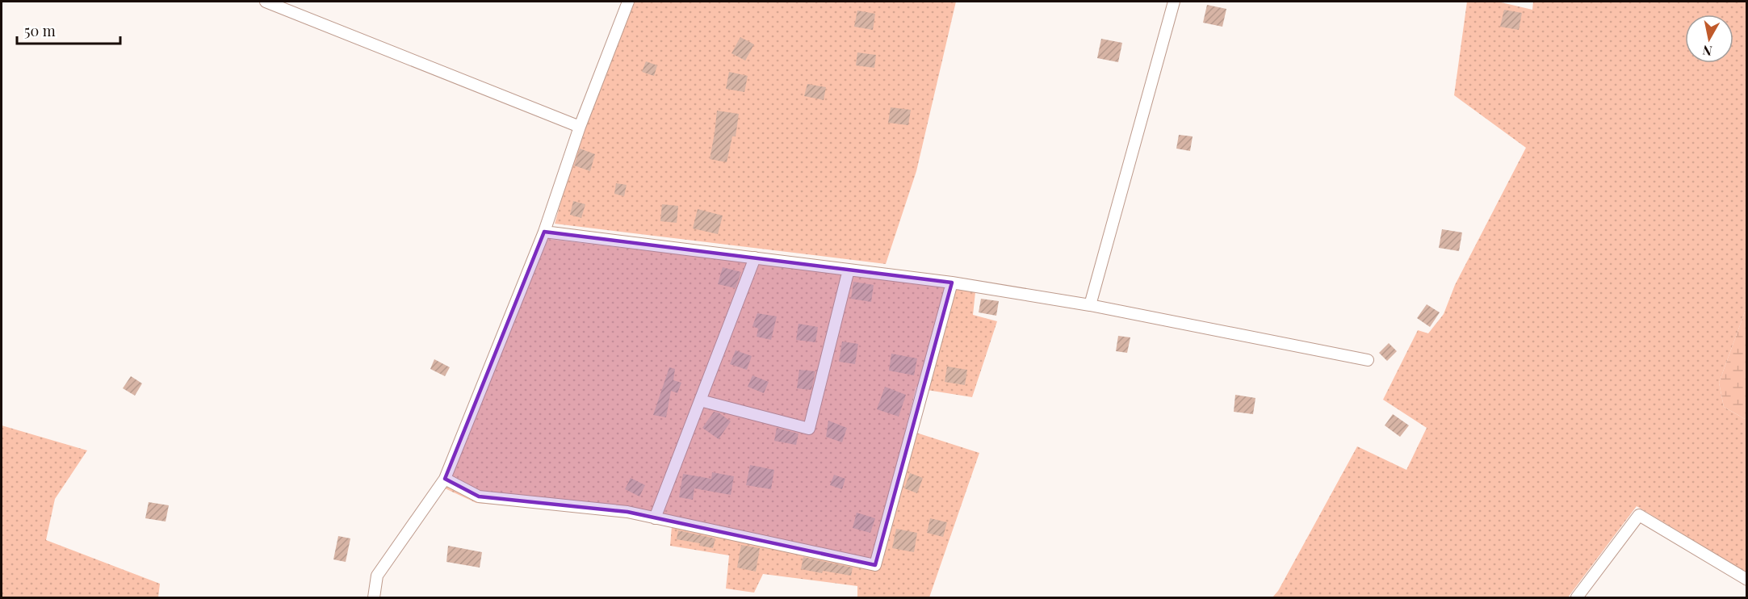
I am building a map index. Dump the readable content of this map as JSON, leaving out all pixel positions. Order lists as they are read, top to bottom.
{
  "scale_bar": "50 m",
  "north": "bottom"
}
